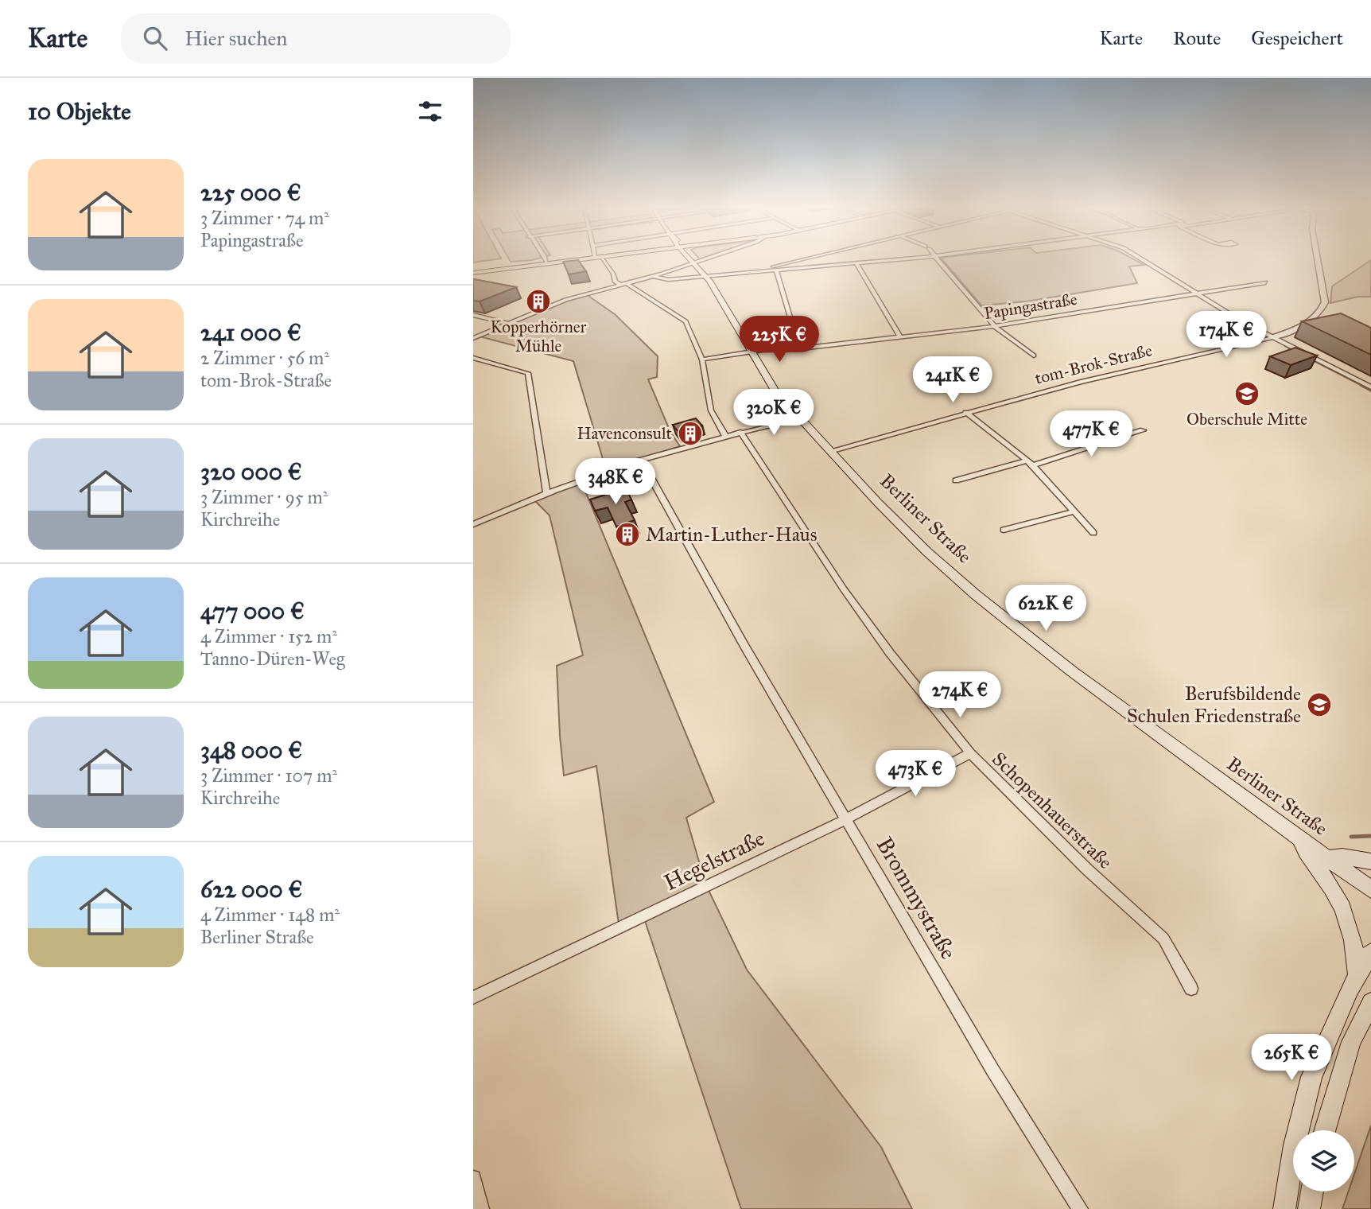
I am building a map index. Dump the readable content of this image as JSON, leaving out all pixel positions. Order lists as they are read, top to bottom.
{
  "streets": {
    "main road": ["Berliner Straße"],
    "street": [
      "Papingastraße",
      "tom-Brok-Straße",
      "Schopenhauerstraße",
      "Hegelstraße",
      "Brommystraße"
    ]
  },
  "crossings": [
    ["Papingastraße", "Berliner Straße"],
    ["tom-Brok-Straße", "Berliner Straße"],
    ["Schopenhauerstraße", "Hegelstraße"],
    ["Hegelstraße", "Brommystraße"]
  ],
  "places": {
    "building": ["Kopperhörner Mühle", "Havenconsult", "Martin-Luther-Haus"],
    "school or university": ["Oberschule Mitte", "Berufsbildende Schulen Friedenstraße"]
  },
  "page": {
    "header": "Karte",
    "search": "Hier suchen",
    "nav": ["Karte", "Route", "Gespeichert"],
    "heading": "10 Objekte",
    "list": [
      {
        "name": "225 000 €",
        "note": "3 Zimmer · 74 m² · Papingastraße"
      },
      {
        "name": "241 000 €",
        "note": "2 Zimmer · 56 m² · tom-Brok-Straße"
      },
      {
        "name": "320 000 €",
        "note": "3 Zimmer · 95 m² · Kirchreihe"
      },
      {
        "name": "477 000 €",
        "note": "4 Zimmer · 152 m² · Tanno-Düren-Weg"
      },
      {
        "name": "348 000 €",
        "note": "3 Zimmer · 107 m² · Kirchreihe"
      },
      {
        "name": "622 000 €",
        "note": "4 Zimmer · 148 m² · Berliner Straße"
      }
    ],
    "price": [
      "174K €",
      "225K €",
      "241K €",
      "320K €",
      "477K €",
      "348K €",
      "622K €",
      "274K €",
      "473K €",
      "265K €"
    ]
  }
}
